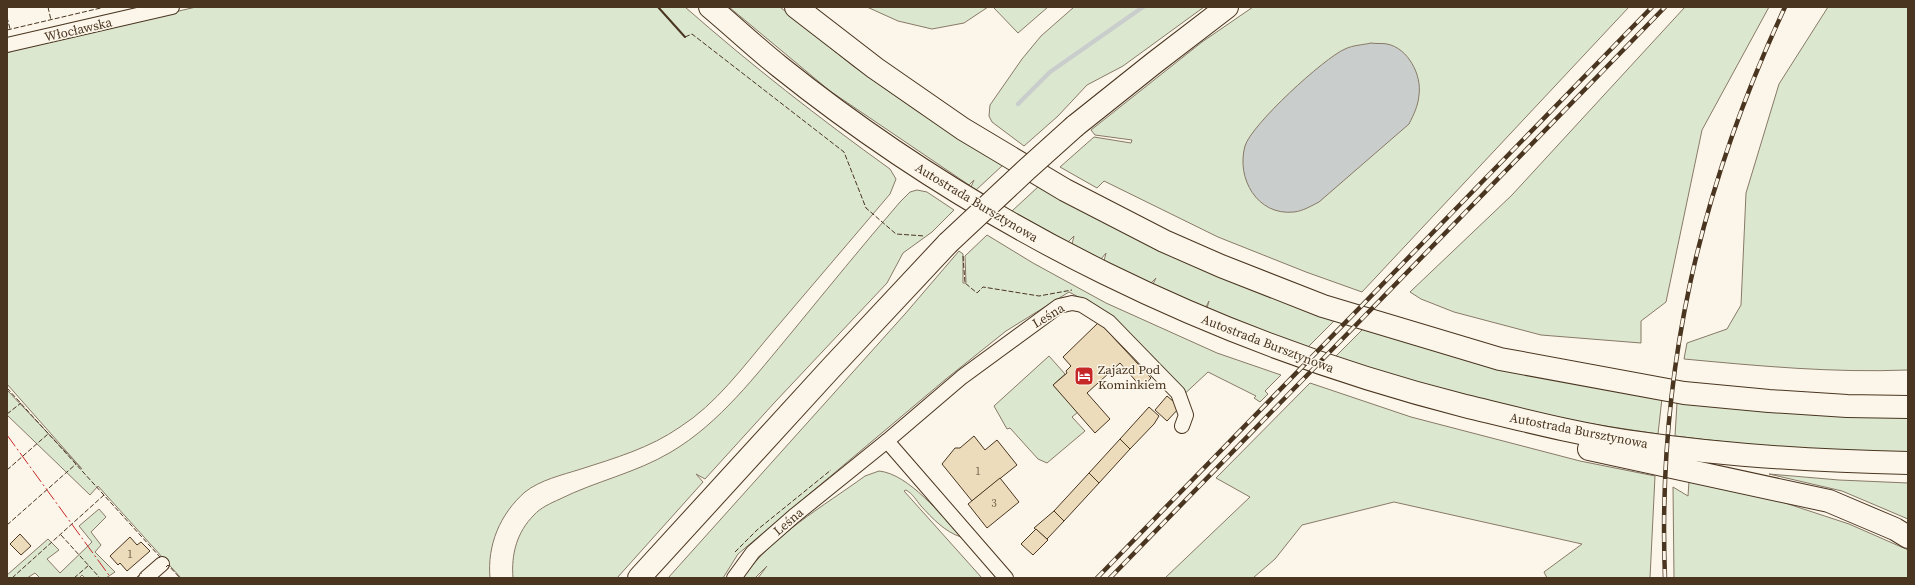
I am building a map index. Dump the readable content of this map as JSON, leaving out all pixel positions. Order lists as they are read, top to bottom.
{
  "streets": {
    "main road": ["Autostrada Bursztynowa"],
    "street": ["Włocławska", "Leśna"]
  },
  "places": {
    "hotel": ["Zajazd Pod Kominkiem"]
  },
  "house_numbers": ["1", "3", "1"]
}
